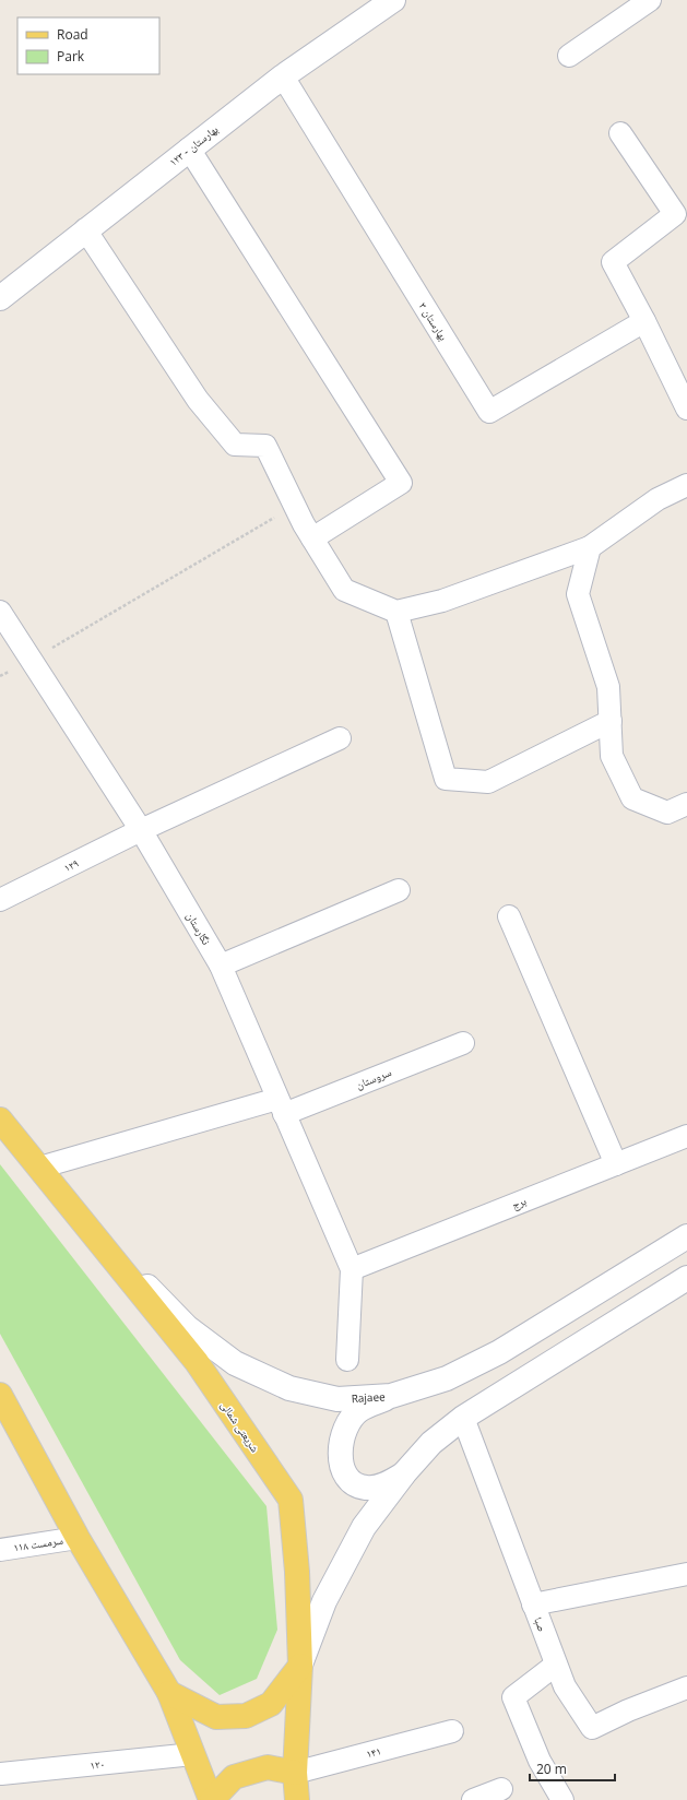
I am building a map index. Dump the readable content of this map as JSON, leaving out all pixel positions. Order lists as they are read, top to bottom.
{
  "streets": {
    "main road": ["بهارستان - ۱۲۳", "Rajaee", "شریعتی شمالی"],
    "street": [
      "بهارستان ۳",
      "۱۲۹",
      "نگارستان",
      "سروستان",
      "برج",
      "سرمست ۱۱۸",
      "صبا",
      "۱۴۱",
      "۱۲۰"
    ]
  },
  "crossings": [
    ["بهارستان - ۱۲۳", "بهارستان ۳"],
    ["۱۲۹", "نگارستان"],
    ["نگارستان", "سروستان"],
    ["نگارستان", "برج"],
    ["سروستان", "شریعتی شمالی"],
    ["Rajaee", "شریعتی شمالی"],
    ["شریعتی شمالی", "۱۴۱"]
  ],
  "legend": ["Road", "Park"],
  "scale_bar": "20 m"
}
